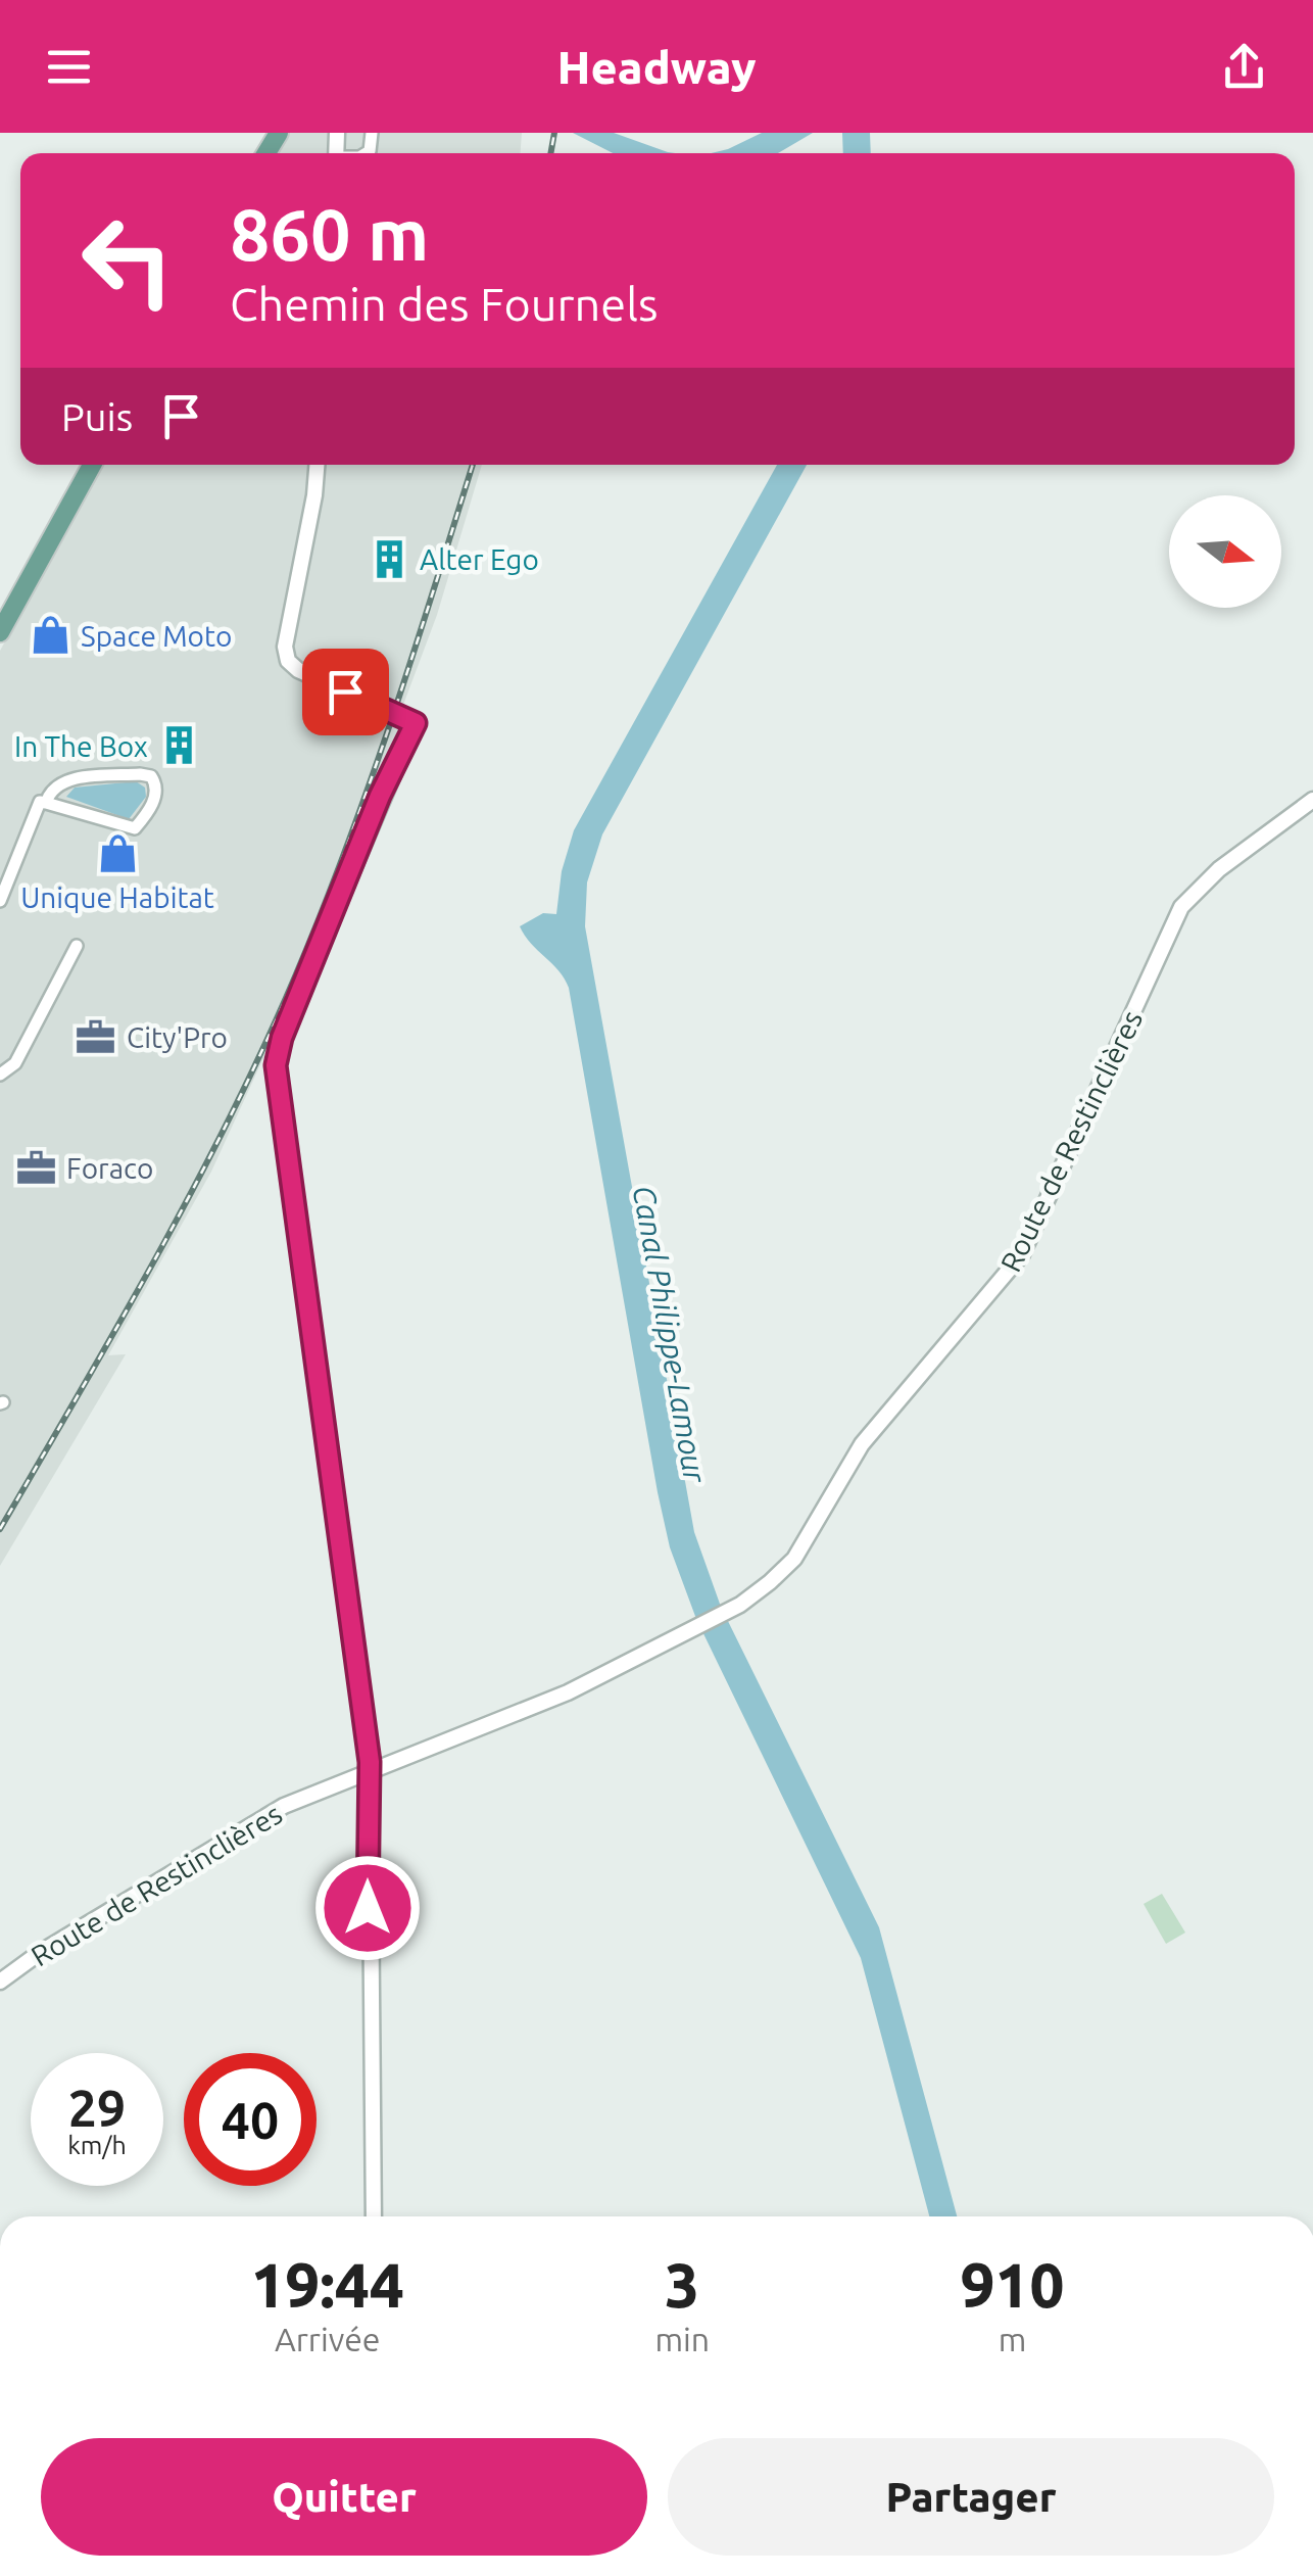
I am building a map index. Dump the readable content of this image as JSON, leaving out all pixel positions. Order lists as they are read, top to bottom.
{
  "streets": {
    "street": ["Route de Restinclières"]
  },
  "water": ["Canal Philippe-Lamour"],
  "places": {
    "building": ["Alter Ego", "In The Box"],
    "shop": ["Space Moto", "Unique Habitat"],
    "office": ["City'Pro", "Foraco"]
  },
  "north": "right",
  "page": {
    "header": "Headway",
    "turn": ["860 m", "Chemin des Fournels"],
    "then": "Puis",
    "speed": "29 km/h",
    "limit": "40",
    "eta": [
      "19:44",
      "Arrivée",
      "3",
      "min",
      "910",
      "m"
    ],
    "buttons": ["Quitter", "Partager"]
  }
}
